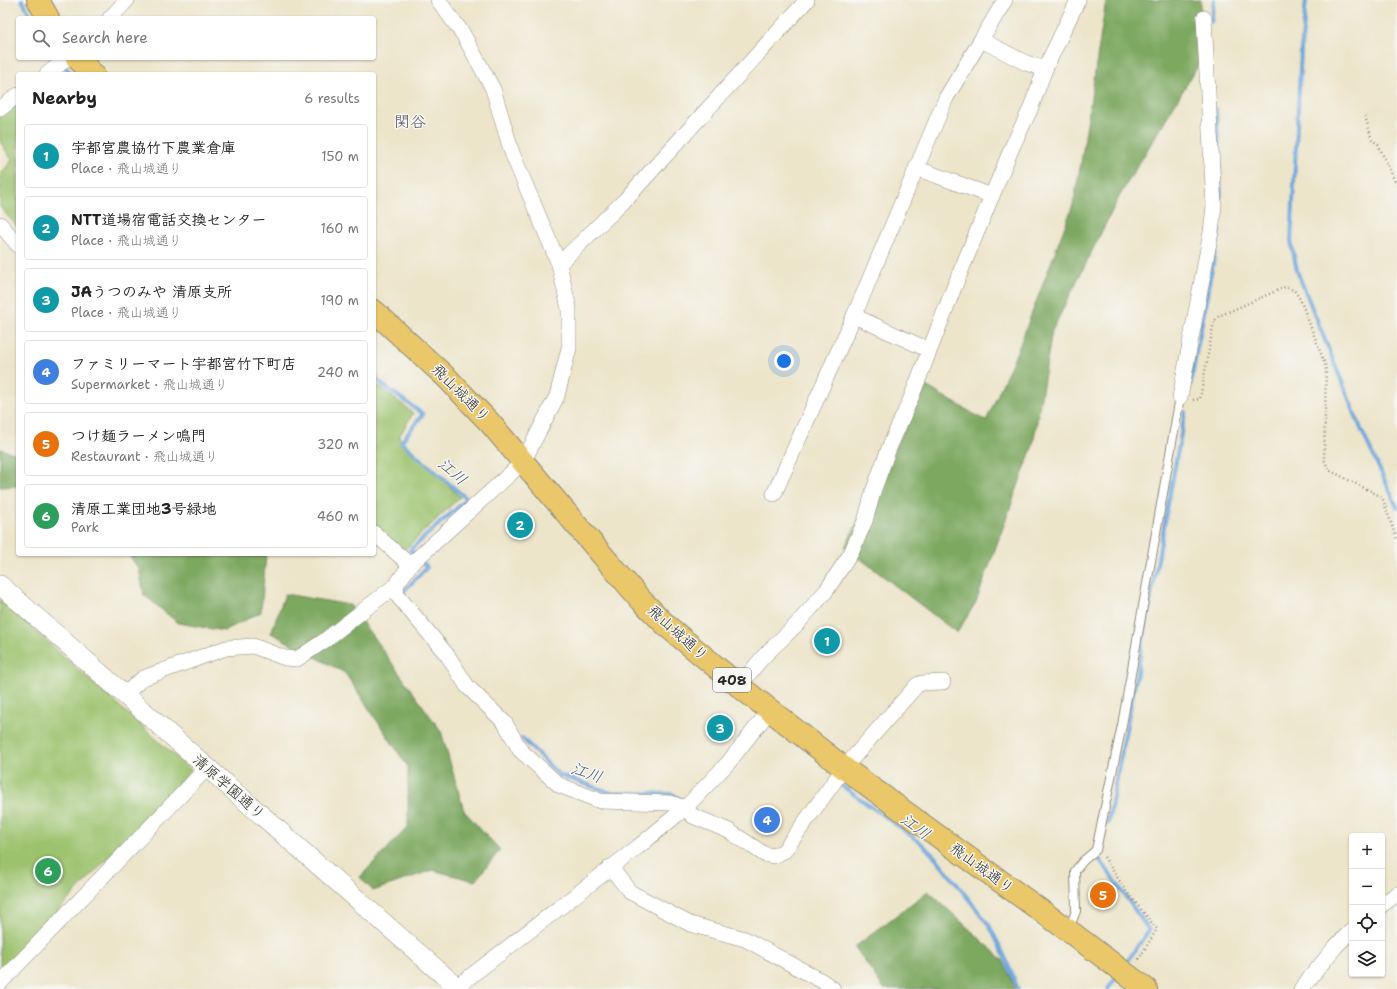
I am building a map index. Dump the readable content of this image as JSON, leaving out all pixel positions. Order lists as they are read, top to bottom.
{
  "streets": {
    "highway": ["飛山城通り", "408"],
    "street": ["清原学園通り"]
  },
  "districts": ["関谷"],
  "water": ["江川"],
  "page": {
    "search": "Search here",
    "heading": ["Nearby", "6 results"],
    "list": [
      {
        "mark": "1",
        "name": "宇都宮農協竹下農業倉庫",
        "note": "Place · 飛山城通り",
        "value": "150 m"
      },
      {
        "mark": "2",
        "name": "NTT道場宿電話交換センター",
        "note": "Place · 飛山城通り",
        "value": "160 m"
      },
      {
        "mark": "3",
        "name": "JAうつのみや 清原支所",
        "note": "Place · 飛山城通り",
        "value": "190 m"
      },
      {
        "mark": "4",
        "name": "ファミリーマート宇都宮竹下町店",
        "note": "Supermarket · 飛山城通り",
        "value": "240 m"
      },
      {
        "mark": "5",
        "name": "つけ麺ラーメン鳴門",
        "note": "Restaurant · 飛山城通り",
        "value": "320 m"
      },
      {
        "mark": "6",
        "name": "清原工業団地3号緑地",
        "note": "Park",
        "value": "460 m"
      }
    ],
    "pins": [
      "2",
      "1",
      "3",
      "4",
      "6",
      "5"
    ],
    "map_buttons": ["+", "−"]
  }
}
